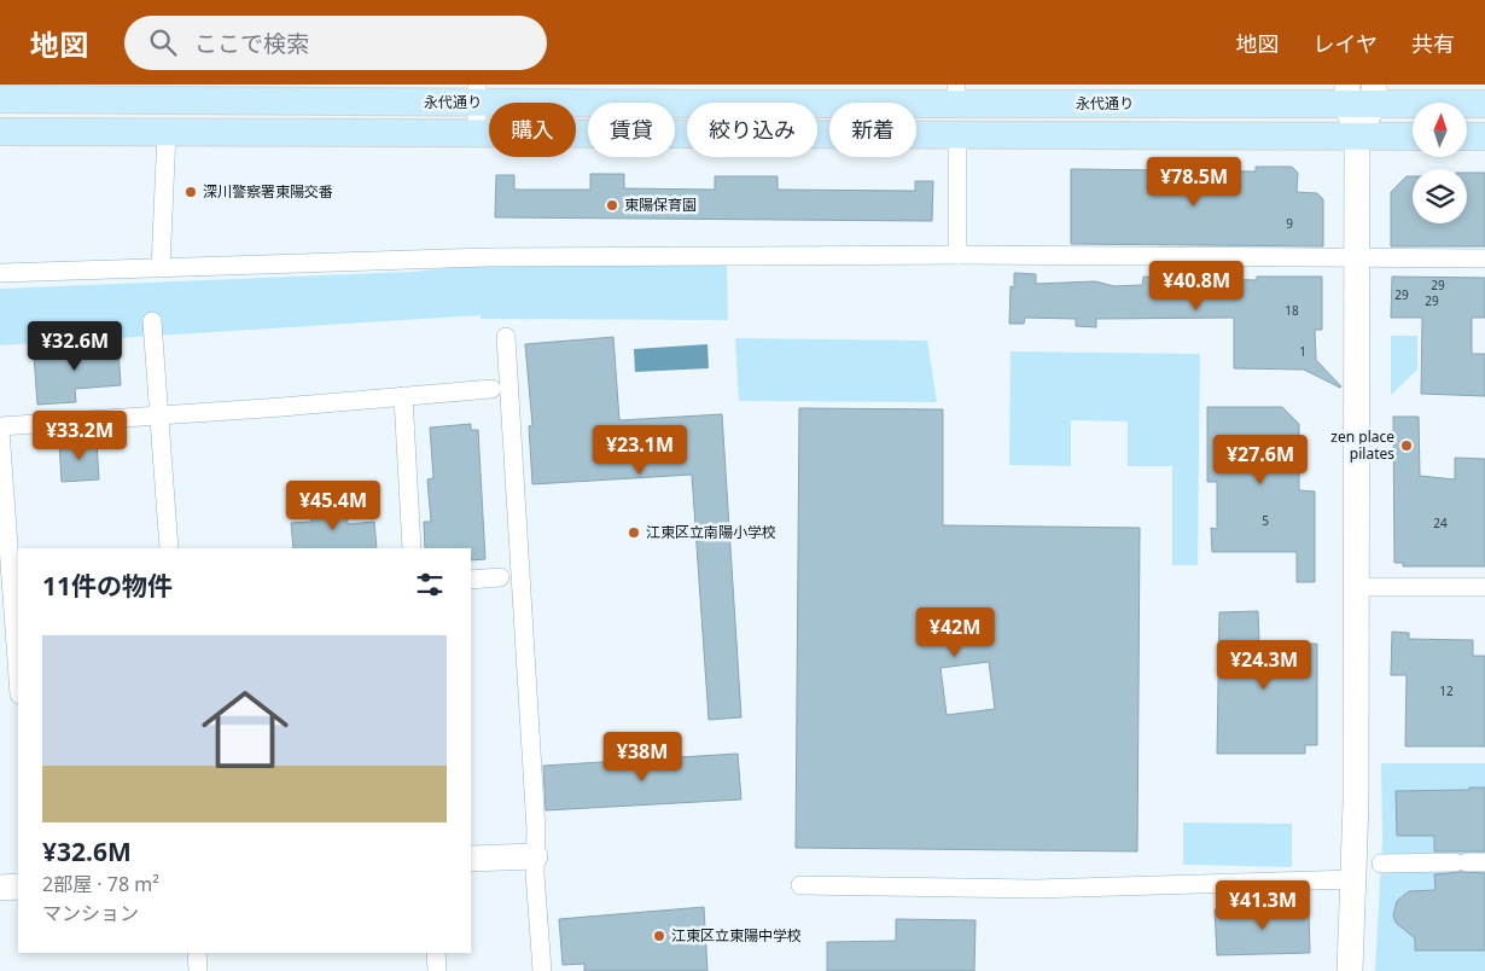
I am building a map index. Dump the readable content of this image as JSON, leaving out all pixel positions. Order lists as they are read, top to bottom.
{
  "streets": {
    "main road": ["永代通り"]
  },
  "places": [
    "深川警察署東陽交番",
    "東陽保育園",
    "zen place pilates",
    "江東区立南陽小学校",
    "江東区立東陽中学校"
  ],
  "house_numbers": [
    "9",
    "29",
    "29",
    "29",
    "18",
    "1",
    "5",
    "24",
    "12"
  ],
  "north": "top",
  "page": {
    "header": "地図",
    "search": "ここで検索",
    "nav": ["地図", "レイヤ", "共有"],
    "chip": [
      "購入",
      "賃貸",
      "絞り込み",
      "新着"
    ],
    "price": [
      "¥78.5M",
      "¥40.8M",
      "¥32.6M",
      "¥33.2M",
      "¥23.1M",
      "¥27.6M",
      "¥45.4M",
      "¥42M",
      "¥24.3M",
      "¥38M",
      "¥41.3M"
    ],
    "heading": "11件の物件",
    "list": [
      {
        "name": "¥32.6M",
        "note": "2部屋 · 78 m² · マンション"
      }
    ]
  }
}
